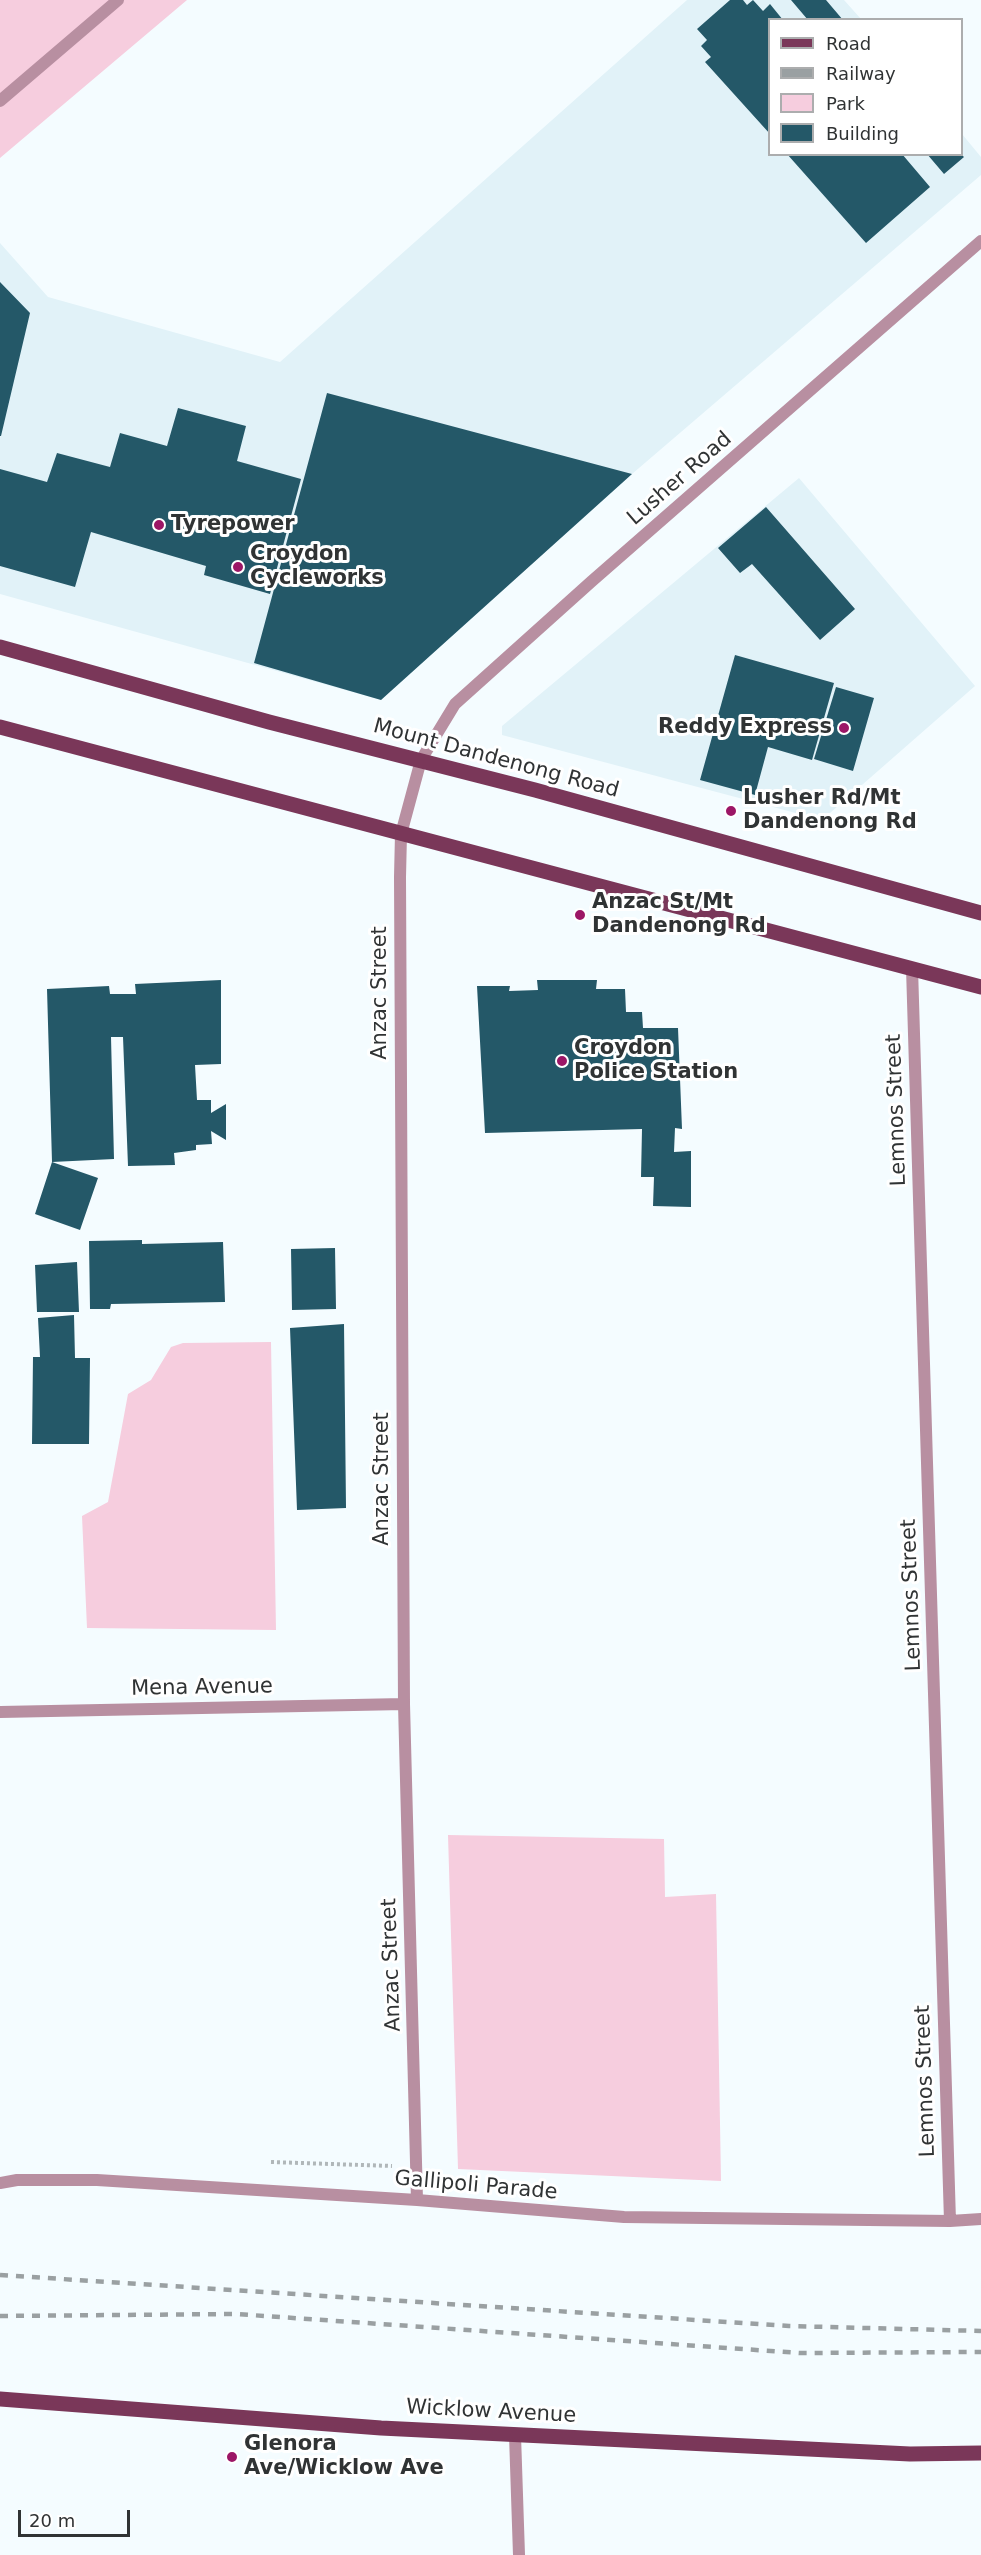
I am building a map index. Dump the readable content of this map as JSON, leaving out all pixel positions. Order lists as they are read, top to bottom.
{
  "streets": {
    "main road": ["Mount Dandenong Road", "Wicklow Avenue"],
    "street": [
      "Lusher Road",
      "Anzac Street",
      "Lemnos Street",
      "Mena Avenue",
      "Gallipoli Parade"
    ]
  },
  "crossings": [
    ["Lusher Road", "Mount Dandenong Road"],
    ["Lusher Road", "Anzac Street"],
    ["Mount Dandenong Road", "Anzac Street"],
    ["Anzac Street", "Mena Avenue"],
    ["Anzac Street", "Gallipoli Parade"],
    ["Lemnos Street", "Gallipoli Parade"]
  ],
  "places": [
    "Tyrepower",
    "Croydon Cycleworks",
    "Reddy Express",
    "Lusher Rd/Mt Dandenong Rd",
    "Anzac St/Mt Dandenong Rd",
    "Croydon Police Station",
    "Glenora Ave/Wicklow Ave"
  ],
  "legend": [
    "Road",
    "Railway",
    "Park",
    "Building"
  ],
  "scale_bar": "20 m"
}
